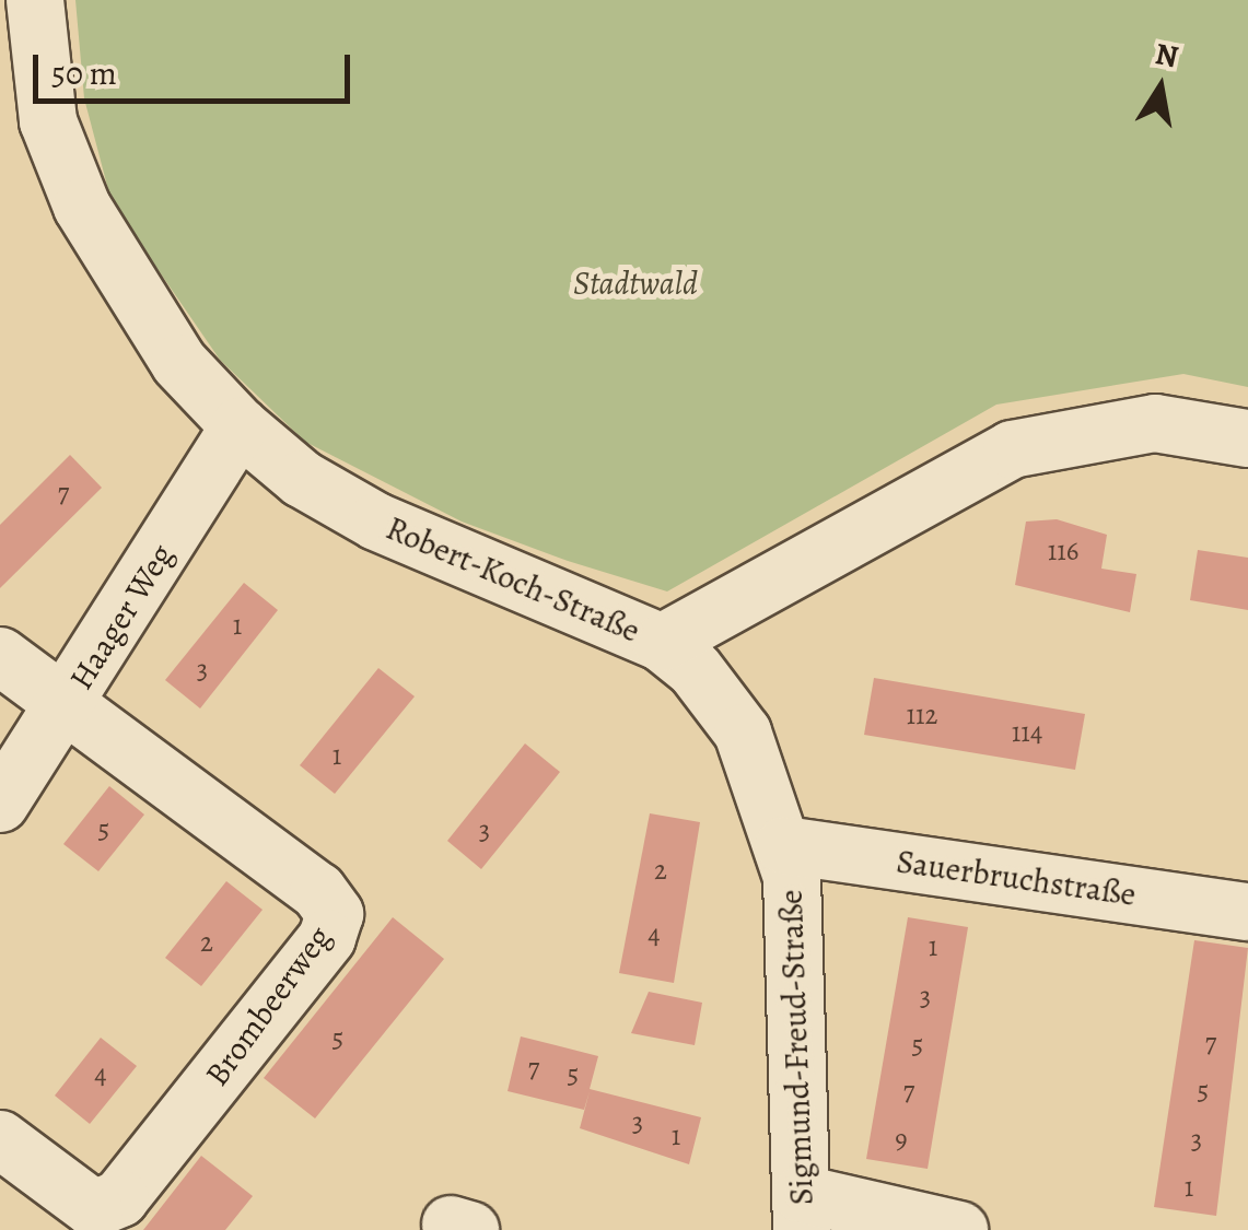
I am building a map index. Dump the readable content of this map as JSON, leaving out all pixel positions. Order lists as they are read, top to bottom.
{
  "streets": {
    "street": [
      "Robert-Koch-Straße",
      "Haager Weg",
      "Sauerbruchstraße",
      "Brombeerweg",
      "Sigmund-Freud-Straße"
    ]
  },
  "crossings": [
    ["Robert-Koch-Straße", "Haager Weg"],
    ["Robert-Koch-Straße", "Sigmund-Freud-Straße"],
    ["Haager Weg", "Brombeerweg"],
    ["Sauerbruchstraße", "Sigmund-Freud-Straße"]
  ],
  "parks": ["Stadtwald"],
  "house_numbers": [
    "7",
    "116",
    "1",
    "3",
    "112",
    "114",
    "1",
    "5",
    "3",
    "2",
    "4",
    "2",
    "1",
    "3",
    "5",
    "7",
    "5",
    "7",
    "5",
    "4",
    "5",
    "7",
    "3",
    "1",
    "9",
    "3",
    "1"
  ],
  "scale_bar": "50 m",
  "north": "top"
}
